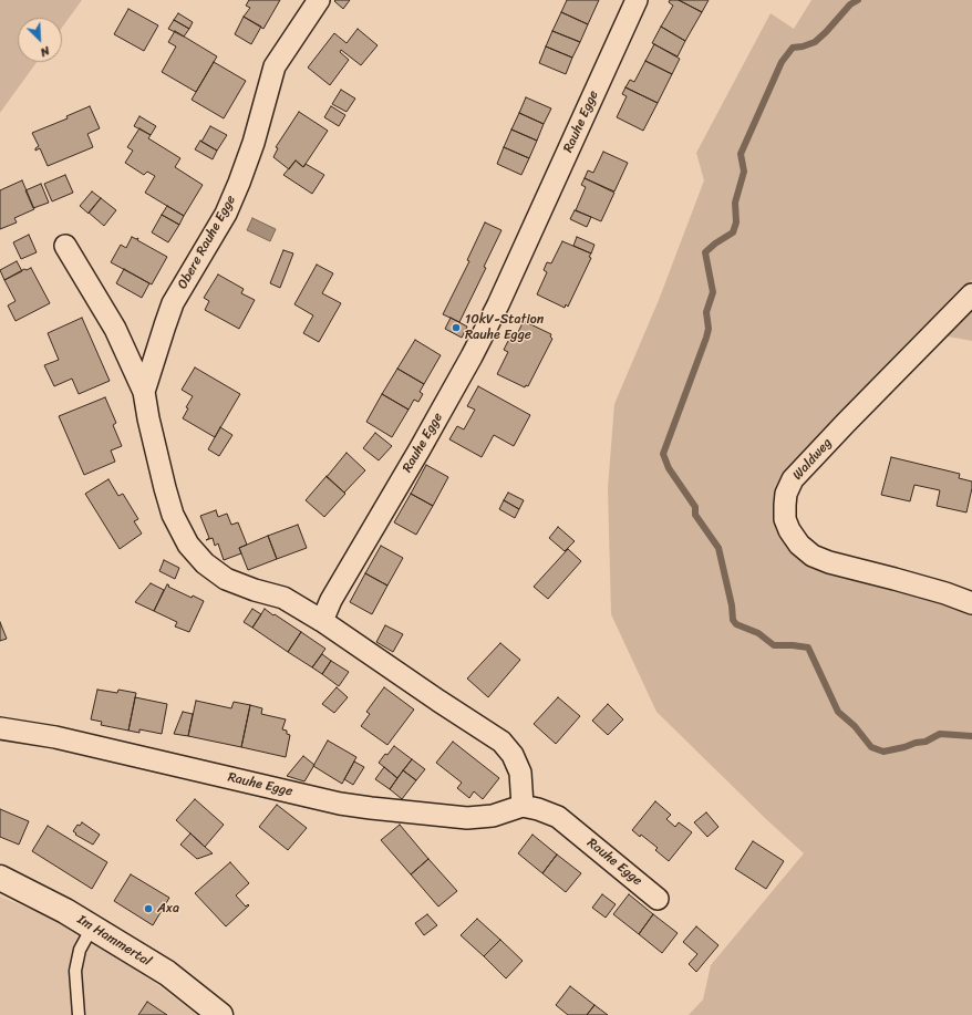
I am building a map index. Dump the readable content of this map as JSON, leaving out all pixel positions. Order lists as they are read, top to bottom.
{
  "streets": {
    "main road": ["Im Hammertal"],
    "street": ["Rauhe Egge", "Obere Rauhe Egge", "Waldweg"]
  },
  "crossings": [
    ["Rauhe Egge", "Obere Rauhe Egge"]
  ],
  "places": ["10kV-Station Rauhe Egge", "Axa"],
  "north": "bottom right"
}
